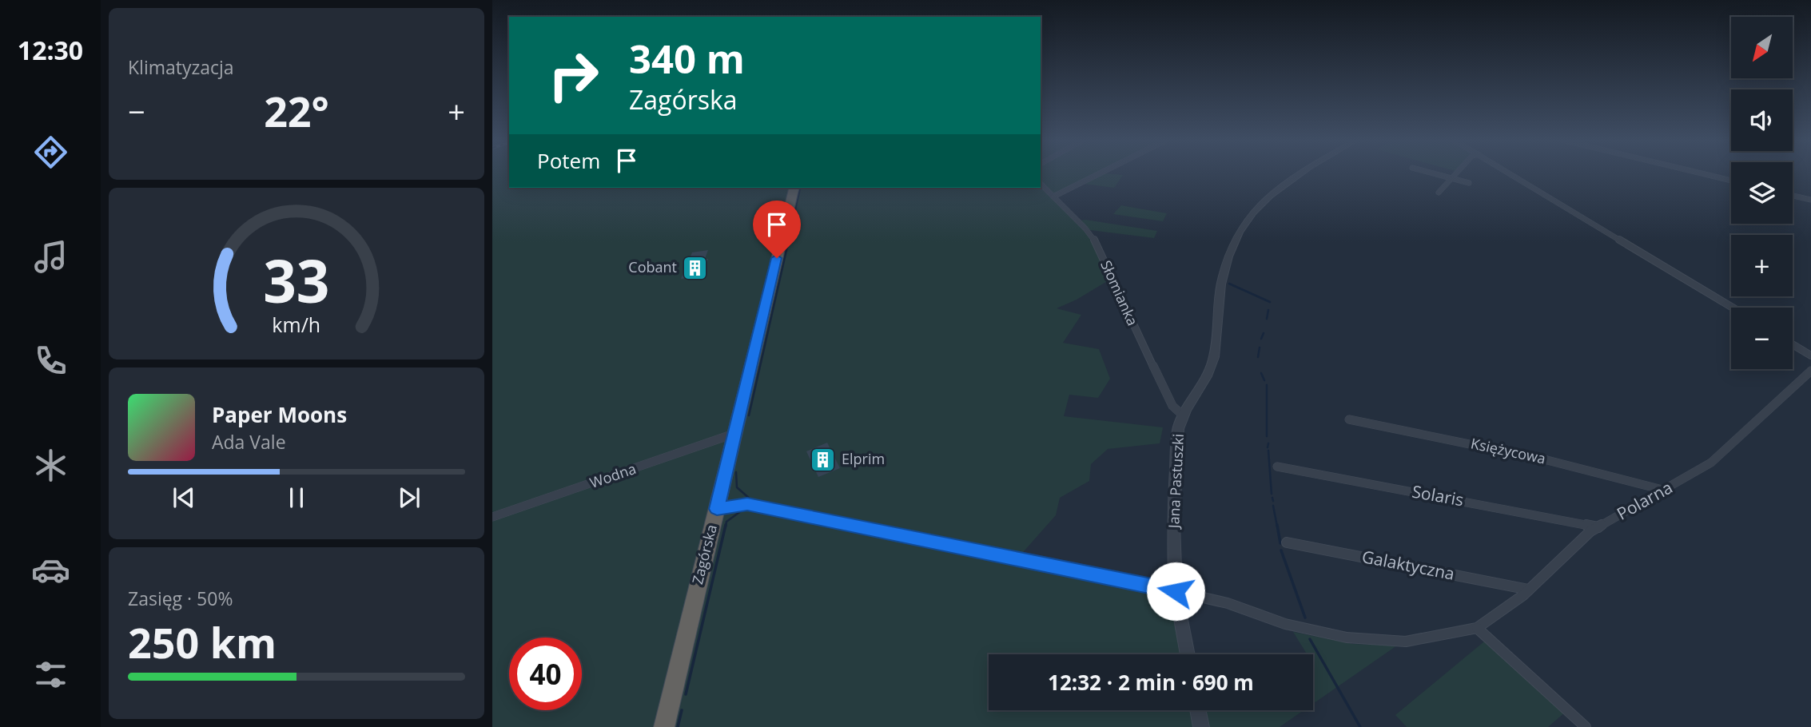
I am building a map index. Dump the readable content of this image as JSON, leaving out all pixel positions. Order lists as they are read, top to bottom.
{
  "streets": {
    "highway": ["Zagórska"],
    "street": [
      "Słomianka",
      "Księżycowa",
      "Wodna",
      "Jana Pastuszki",
      "Solaris",
      "Polarna",
      "Galaktyczna"
    ]
  },
  "crossings": [
    ["Słomianka", "Jana Pastuszki"],
    ["Księżycowa", "Polarna"],
    ["Wodna", "Zagórska"],
    ["Solaris", "Polarna"],
    ["Polarna", "Galaktyczna"]
  ],
  "places": {
    "building": ["Cobant", "Elprim"]
  },
  "north": "bottom left",
  "page": {
    "tabs": "12:30",
    "tile": [
      "Klimatyzacja",
      ["Zasięg · 50%", "250 km"]
    ],
    "map_buttons": ["+", "−"],
    "turn": ["340 m", "Zagórska"],
    "heat": ["−", "22°", "+"],
    "then": "Potem",
    "song": ["Paper Moons", "Ada Vale"],
    "limit": "40",
    "trip": "12:32 · 2 min · 690 m",
    "gauge": ["33", "km/h"]
  }
}
